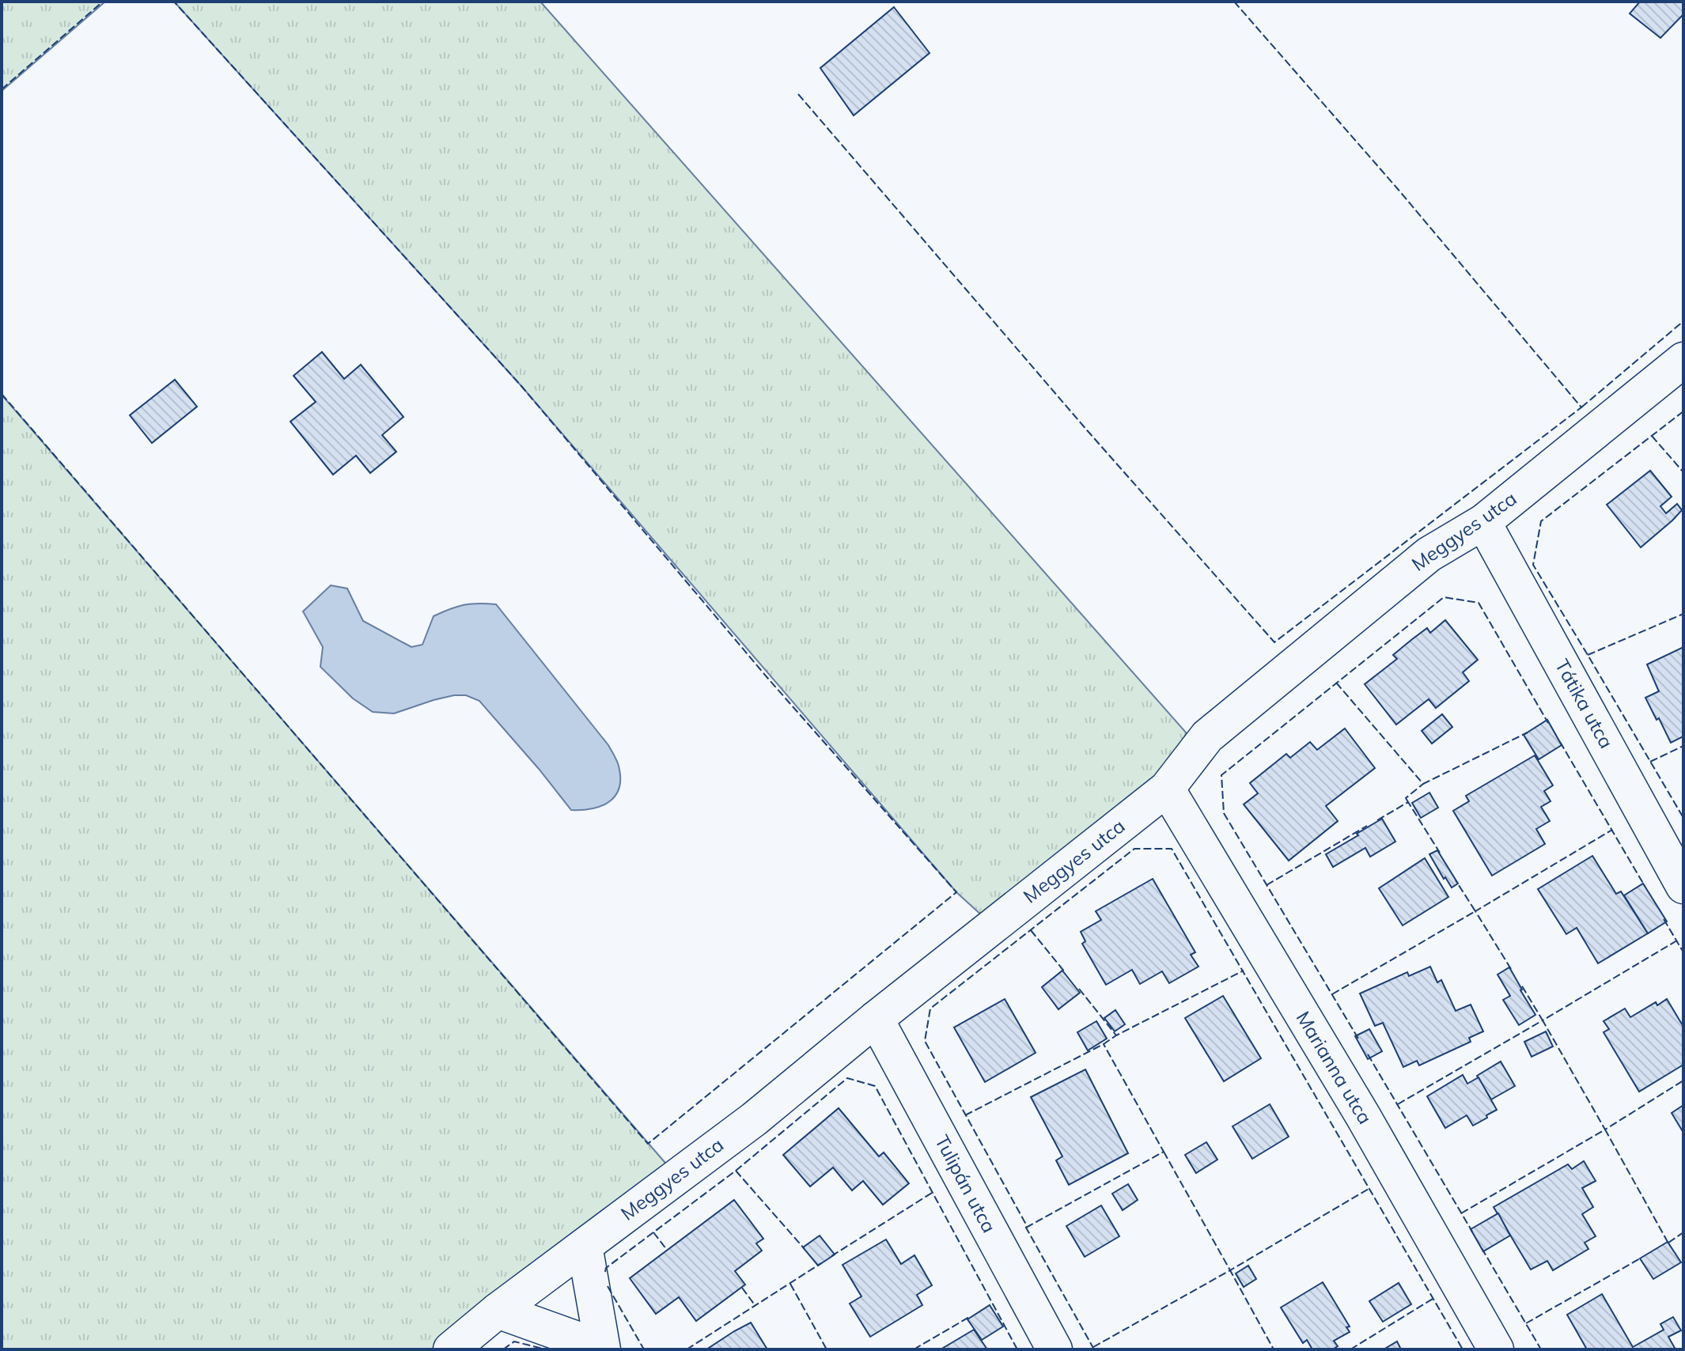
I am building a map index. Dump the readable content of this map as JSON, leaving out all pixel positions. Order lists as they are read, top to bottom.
{
  "streets": {
    "street": [
      "Meggyes utca",
      "Tátika utca",
      "Marianna utca",
      "Tulipán utca"
    ]
  },
  "crossings": [
    ["Meggyes utca", "Tátika utca"],
    ["Meggyes utca", "Marianna utca"],
    ["Meggyes utca", "Tulipán utca"]
  ]
}
